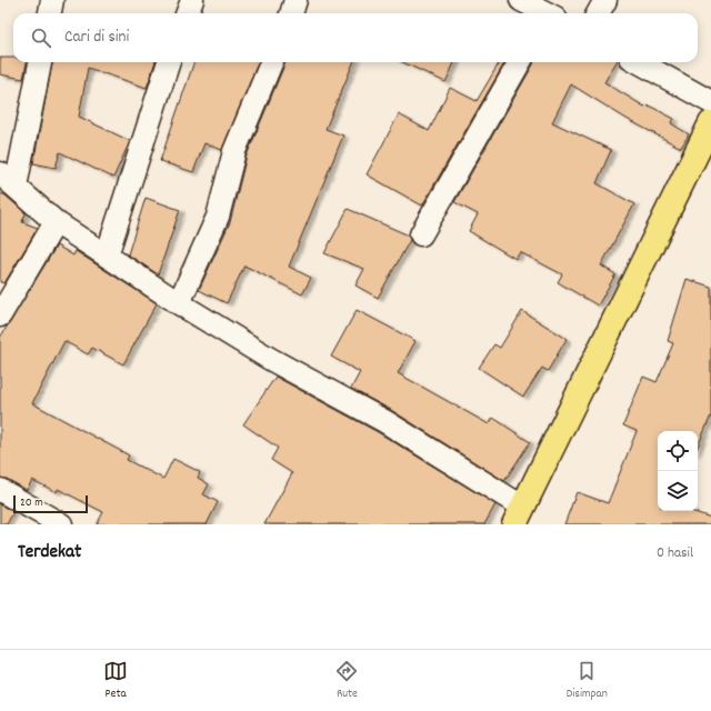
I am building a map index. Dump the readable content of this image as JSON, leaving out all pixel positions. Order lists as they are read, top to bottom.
{
  "scale_bar": "20 m",
  "page": {
    "search": "Cari di sini",
    "scale": "20 m",
    "heading": ["Terdekat", "0 hasil"],
    "nav": ["Peta", "Rute", "Disimpan"]
  }
}
